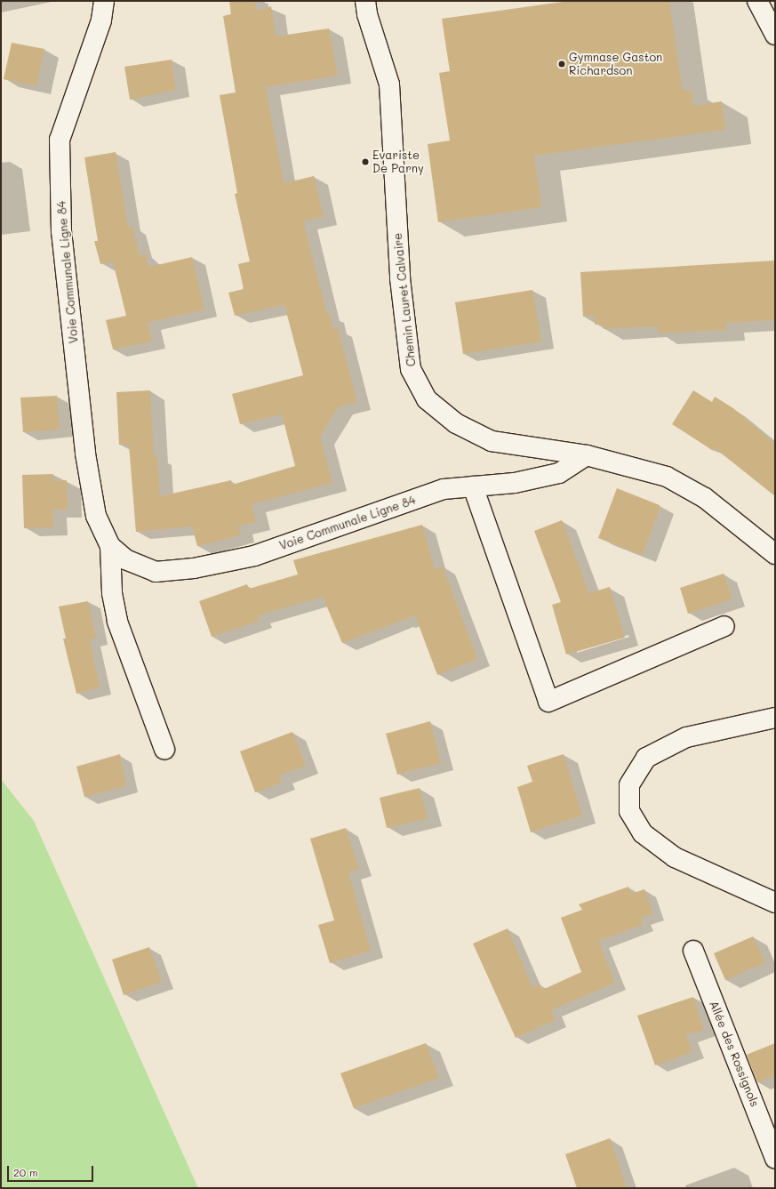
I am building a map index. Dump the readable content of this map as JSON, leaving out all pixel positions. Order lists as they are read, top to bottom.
{
  "streets": {
    "street": ["Voie Communale Ligne 84", "Chemin Lauret Calvaire", "Allée des Rossignols"]
  },
  "crossings": [
    ["Voie Communale Ligne 84", "Chemin Lauret Calvaire"]
  ],
  "places": ["Gymnase Gaston Richardson", "Evariste De Parny"],
  "scale_bar": "20 m"
}
